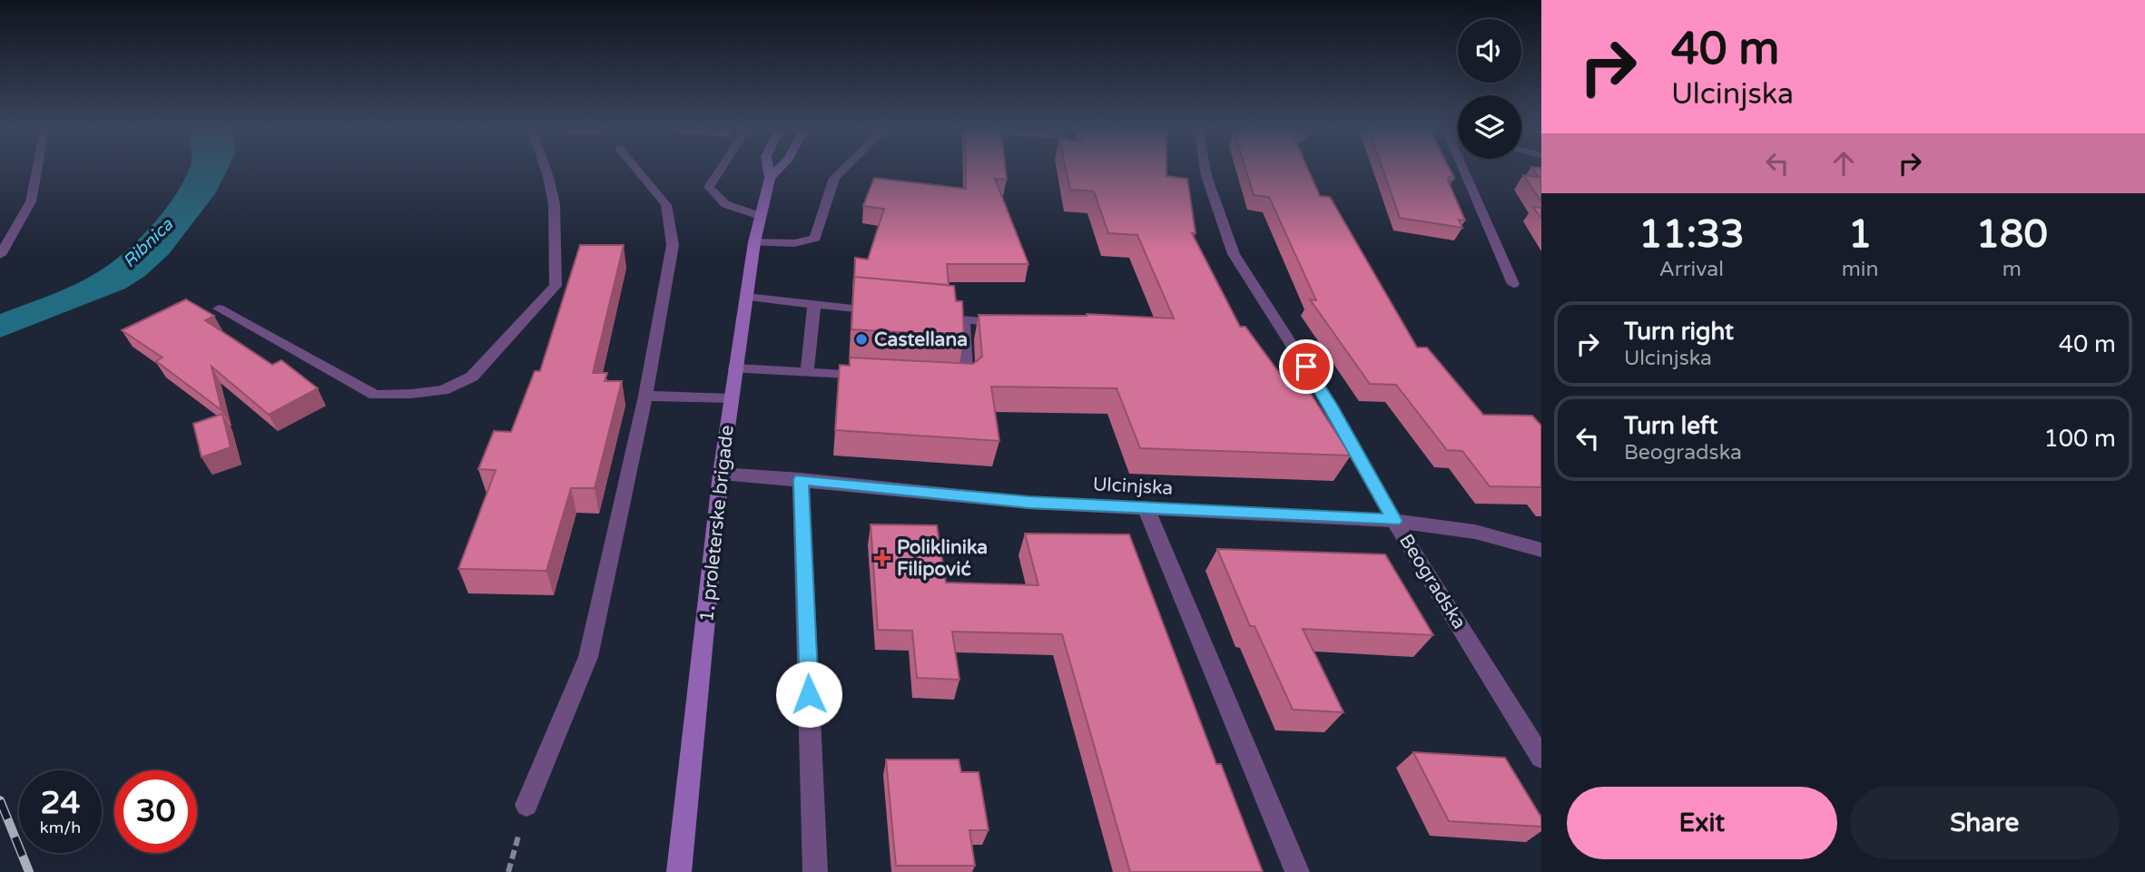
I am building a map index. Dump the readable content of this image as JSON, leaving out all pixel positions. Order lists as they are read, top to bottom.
{
  "streets": {
    "main road": ["1. proleterske brigade"],
    "street": ["Ulcinjska", "Beogradska"]
  },
  "crossings": [
    ["Ulcinjska", "1. proleterske brigade"],
    ["Ulcinjska", "Beogradska"]
  ],
  "water": ["Ribnica"],
  "places": {
    "other": ["Castellana"],
    "health": ["Poliklinika Filipović"]
  },
  "page": {
    "turn": ["40 m", "Ulcinjska"],
    "eta": [
      "11:33",
      "Arrival",
      "1",
      "min",
      "180",
      "m"
    ],
    "list": [
      {
        "name": "Turn right",
        "note": "Ulcinjska",
        "value": "40 m"
      },
      {
        "name": "Turn left",
        "note": "Beogradska",
        "value": "100 m"
      }
    ],
    "speed": "24 km/h",
    "limit": "30",
    "buttons": ["Exit", "Share"]
  }
}
